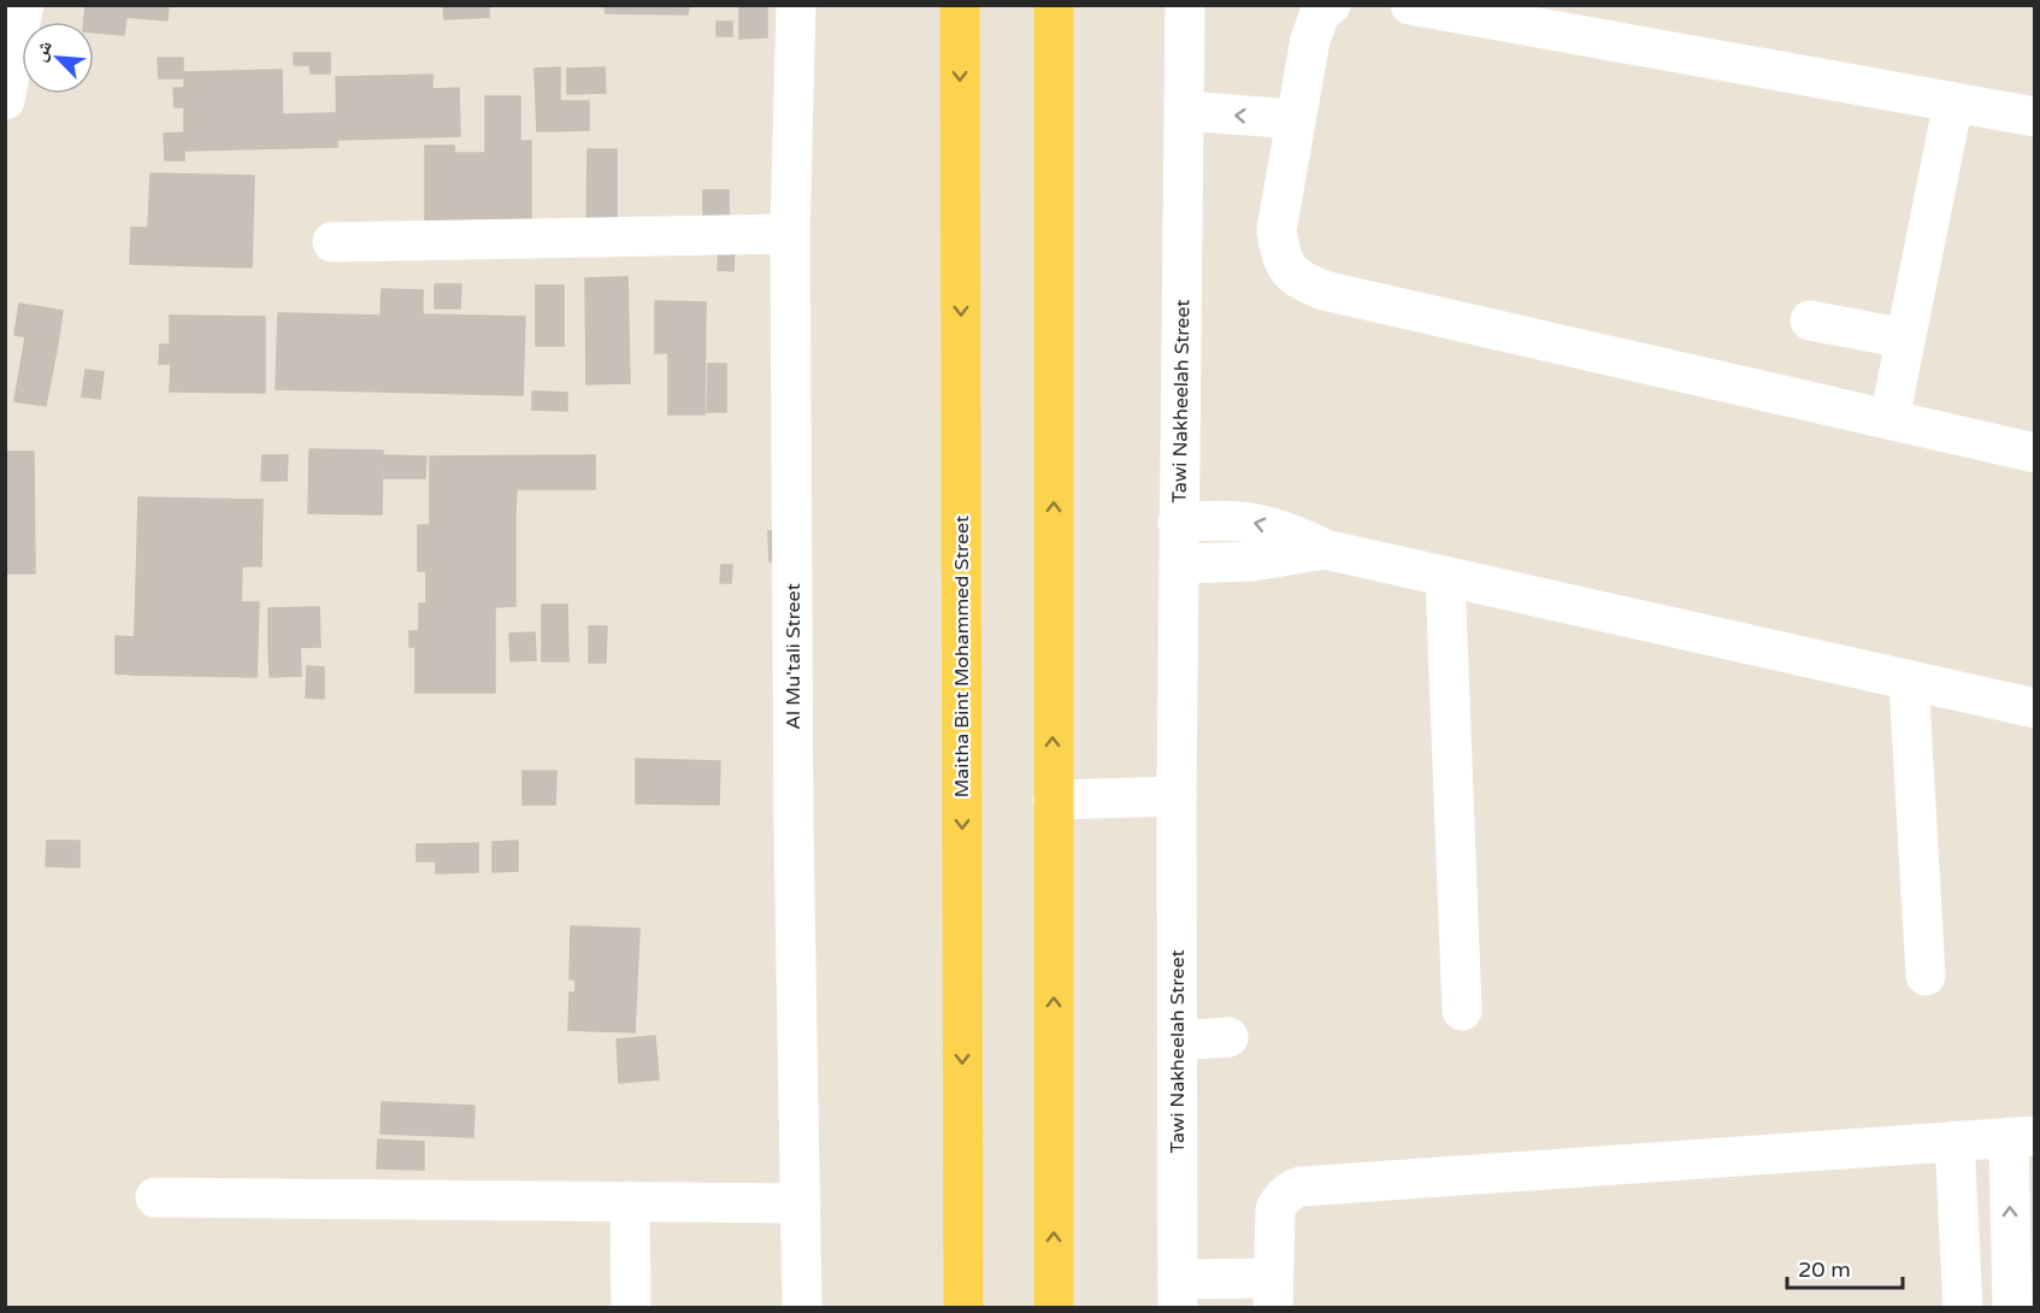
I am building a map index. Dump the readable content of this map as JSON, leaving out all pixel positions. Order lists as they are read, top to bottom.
{
  "streets": {
    "main road": ["Maitha Bint Mohammed Street"],
    "street": ["Tawi Nakheelah Street", "Al Mu'tali Street"]
  },
  "scale_bar": "20 m",
  "north": "top left"
}
